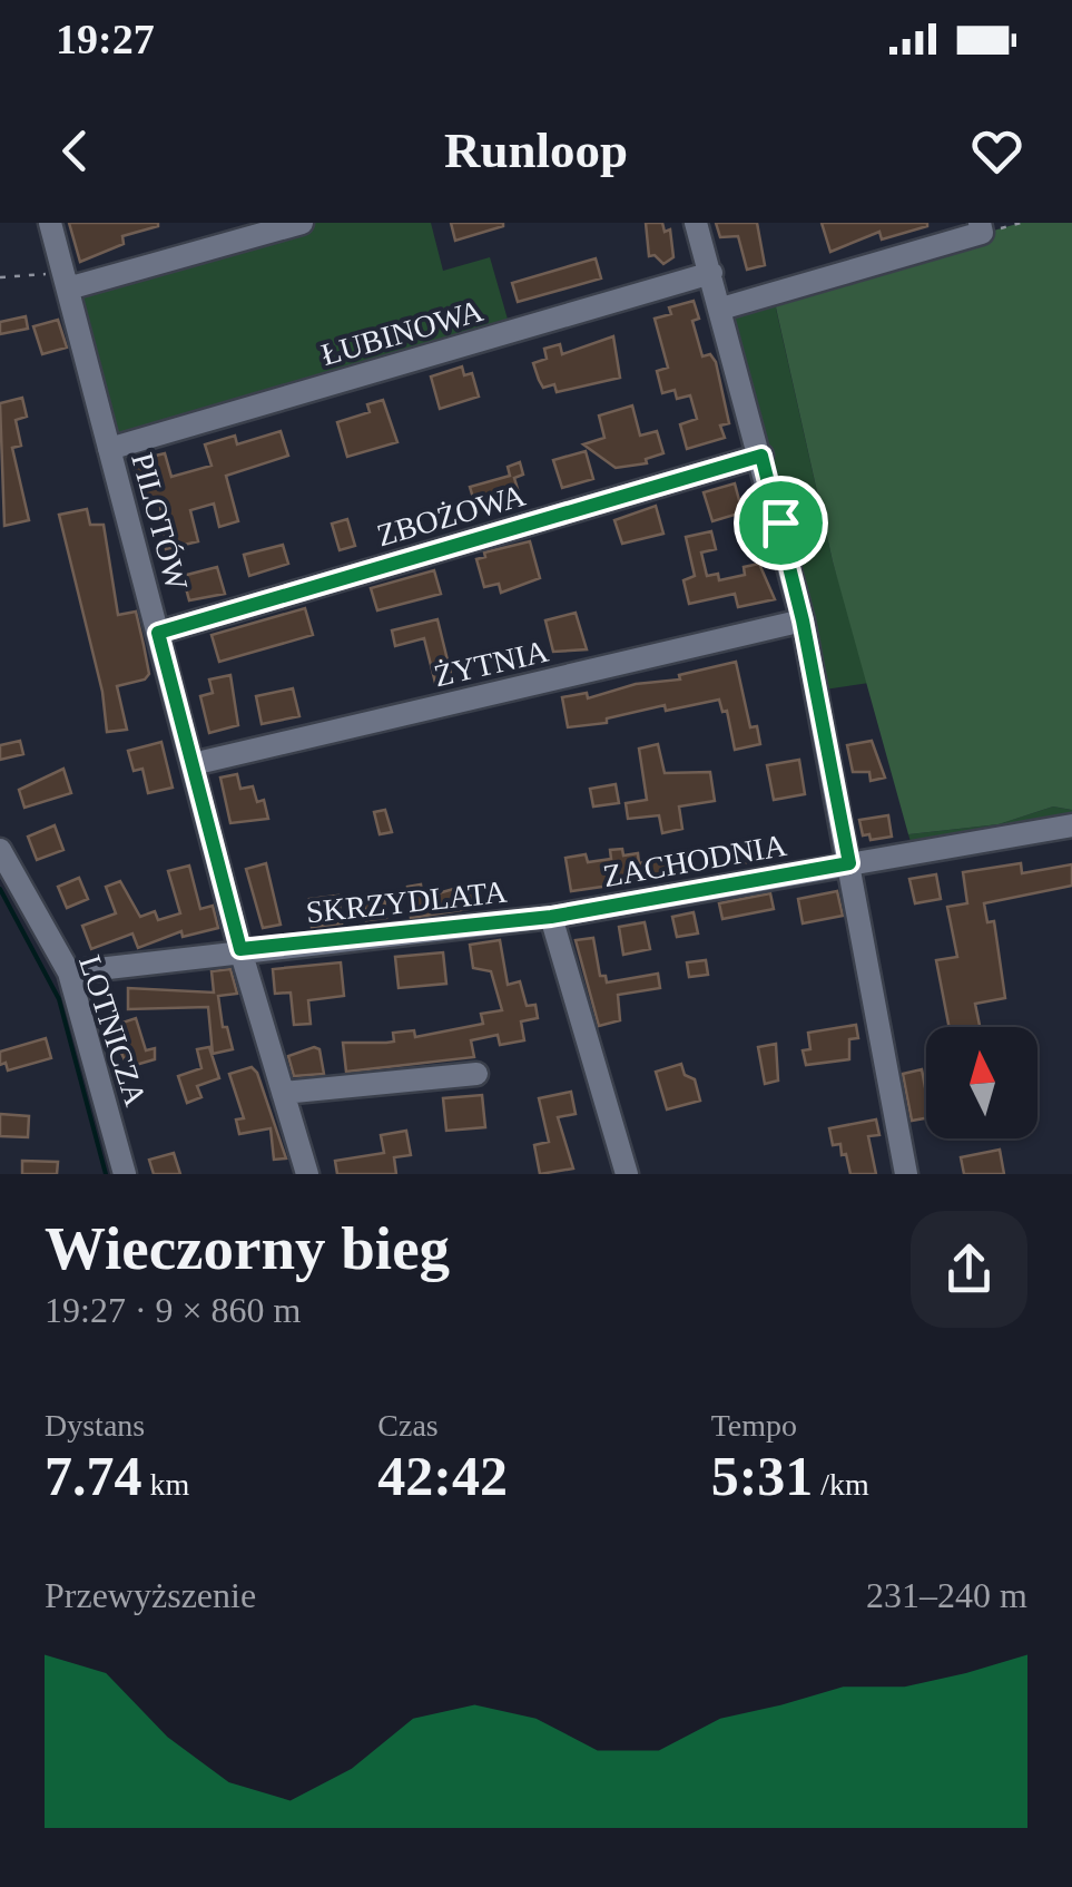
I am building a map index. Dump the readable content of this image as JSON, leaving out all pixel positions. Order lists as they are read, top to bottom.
{
  "streets": {
    "street": [
      "ŁUBINOWA",
      "ZBOŻOWA",
      "PILOTÓW",
      "ŻYTNIA",
      "ZACHODNIA",
      "SKRZYDLATA",
      "LOTNICZA"
    ]
  },
  "crossings": [
    ["ŁUBINOWA", "PILOTÓW"],
    ["ZBOŻOWA", "PILOTÓW"],
    ["PILOTÓW", "ŻYTNIA"],
    ["PILOTÓW", "SKRZYDLATA"],
    ["ZACHODNIA", "SKRZYDLATA"],
    ["SKRZYDLATA", "LOTNICZA"]
  ],
  "north": "top",
  "page": {
    "status": "19:27",
    "header": "Runloop",
    "heading": ["Wieczorny bieg", "19:27 · 9 × 860 m"],
    "stats": [
      ["Dystans", "7.74 km"],
      ["Czas", "42:42"],
      ["Tempo", "5:31 /km"]
    ],
    "chart": ["Przewyższenie", "231–240 m"]
  }
}
